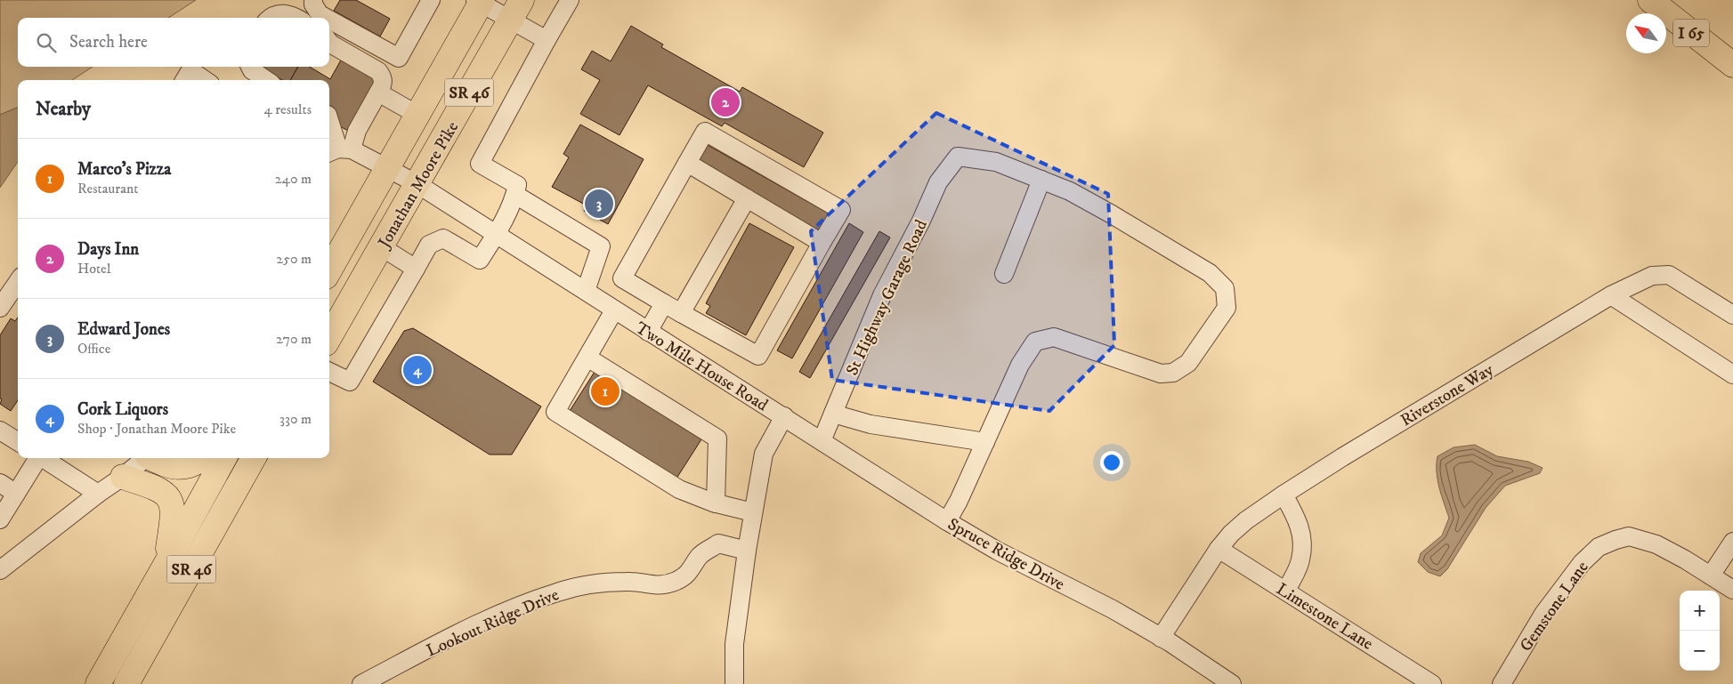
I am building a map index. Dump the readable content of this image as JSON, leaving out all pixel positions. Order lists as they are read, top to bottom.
{
  "streets": {
    "highway": ["I 65", "SR 46", "Jonathan Moore Pike"],
    "street": [
      "St Highway Garage Road",
      "Two Mile House Road",
      "Riverstone Way",
      "Spruce Ridge Drive",
      "Gemstone Lane",
      "Limestone Lane",
      "Lookout Ridge Drive"
    ]
  },
  "crossings": [
    ["Jonathan Moore Pike", "Two Mile House Road"],
    ["St Highway Garage Road", "Spruce Ridge Drive"],
    ["Two Mile House Road", "Spruce Ridge Drive"],
    ["Two Mile House Road", "Lookout Ridge Drive"],
    ["Riverstone Way", "Spruce Ridge Drive"],
    ["Riverstone Way", "Limestone Lane"]
  ],
  "north": "top left",
  "page": {
    "search": "Search here",
    "heading": ["Nearby", "4 results"],
    "pins": [
      "2",
      "3",
      "4",
      "1"
    ],
    "list": [
      {
        "mark": "1",
        "name": "Marco's Pizza",
        "note": "Restaurant",
        "value": "240 m"
      },
      {
        "mark": "2",
        "name": "Days Inn",
        "note": "Hotel",
        "value": "250 m"
      },
      {
        "mark": "3",
        "name": "Edward Jones",
        "note": "Office",
        "value": "270 m"
      },
      {
        "mark": "4",
        "name": "Cork Liquors",
        "note": "Shop · Jonathan Moore Pike",
        "value": "330 m"
      }
    ],
    "map_buttons": ["+", "−"]
  }
}
